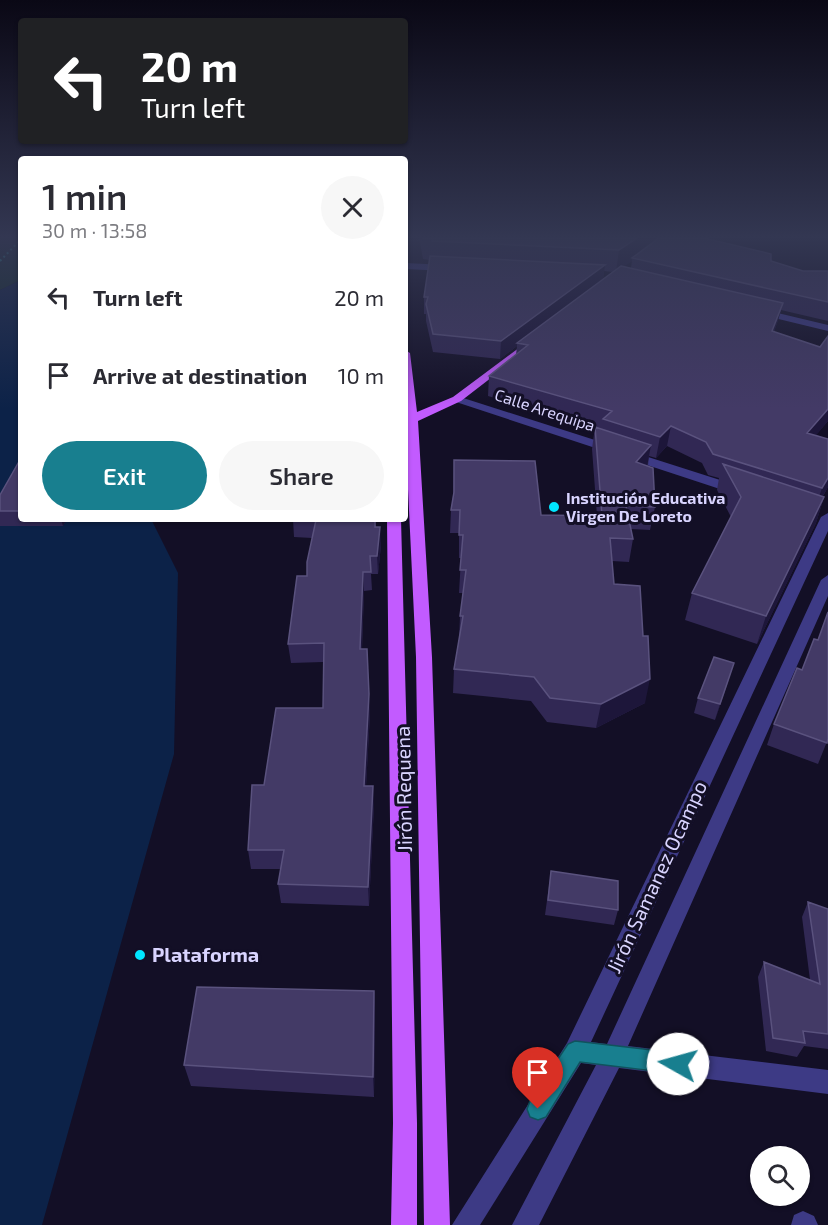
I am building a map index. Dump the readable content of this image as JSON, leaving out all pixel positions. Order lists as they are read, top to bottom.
{
  "streets": {
    "main road": ["Jirón Requena"],
    "street": ["Calle Arequipa", "Jirón Samanez Ocampo"]
  },
  "places": ["Institución Educativa Virgen De Loreto", "Plataforma"],
  "page": {
    "turn": ["20 m", "Turn left"],
    "heading": ["1 min", "30 m · 13:58"],
    "list": [
      {
        "name": "Turn left",
        "value": "20 m"
      },
      {
        "name": "Arrive at destination",
        "value": "10 m"
      }
    ],
    "buttons": ["Exit", "Share"]
  }
}
